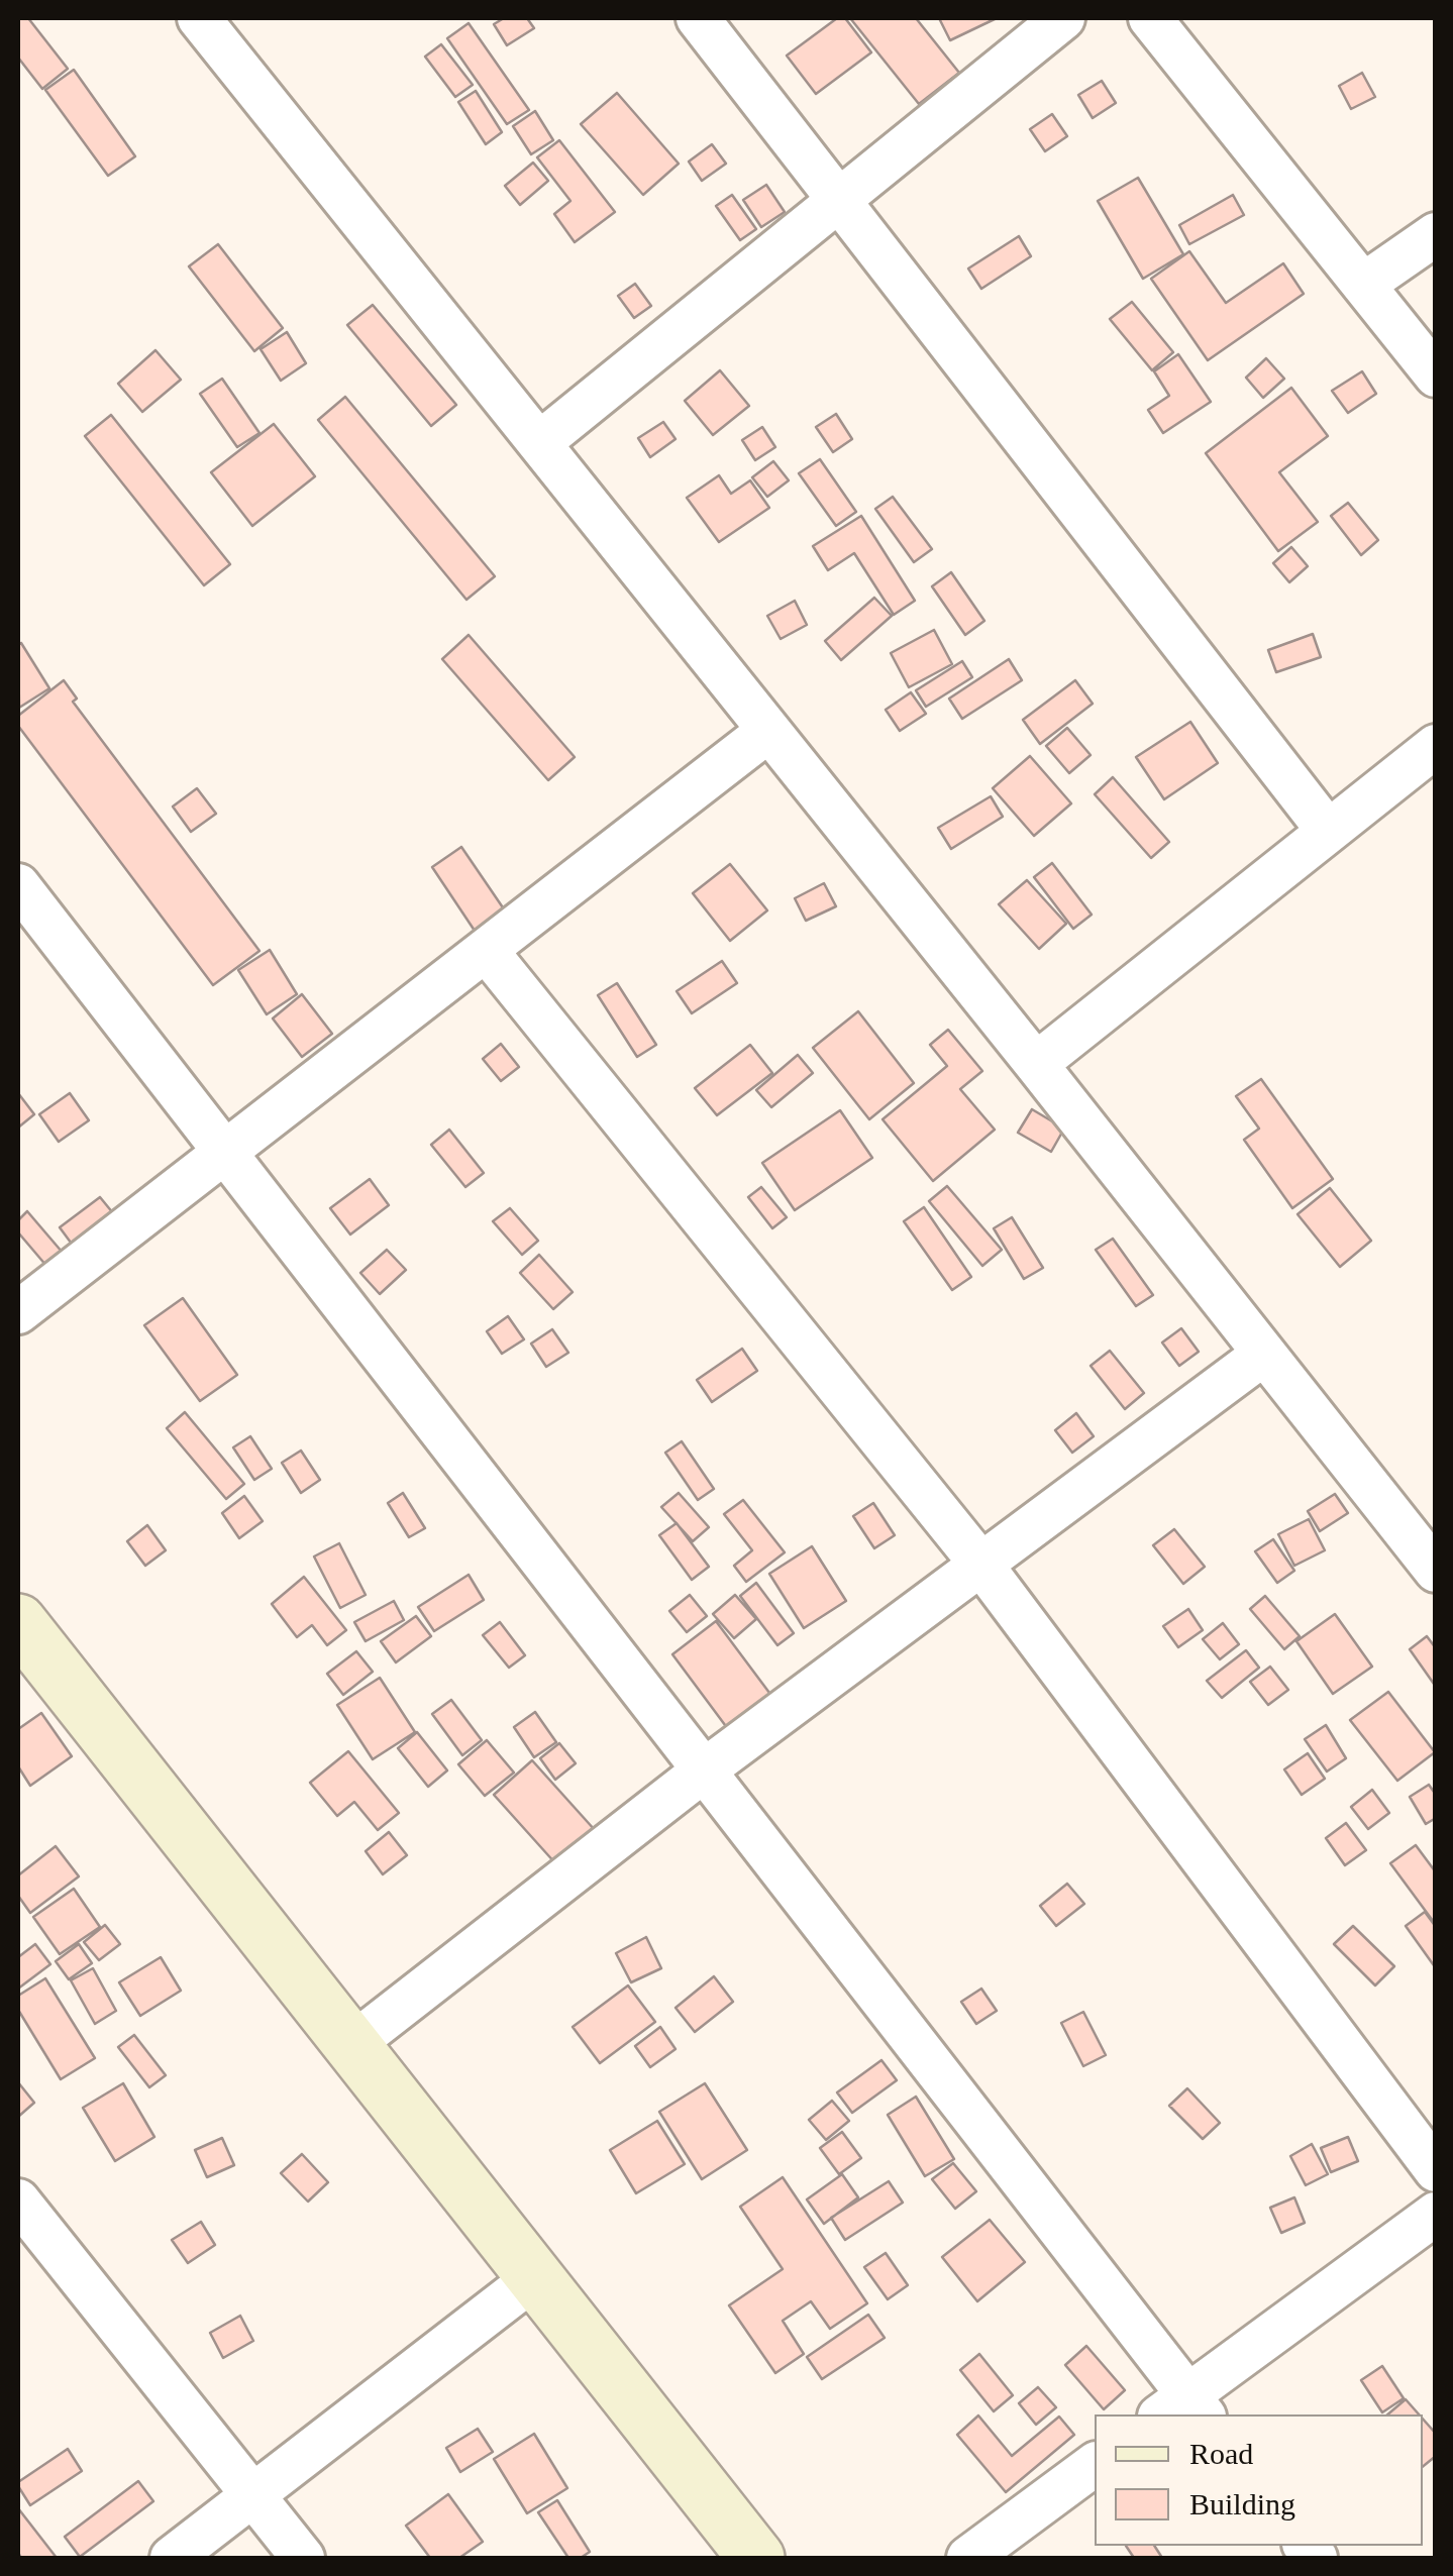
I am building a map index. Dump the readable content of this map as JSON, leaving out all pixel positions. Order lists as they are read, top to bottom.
{
  "legend": ["Road", "Building"]
}
